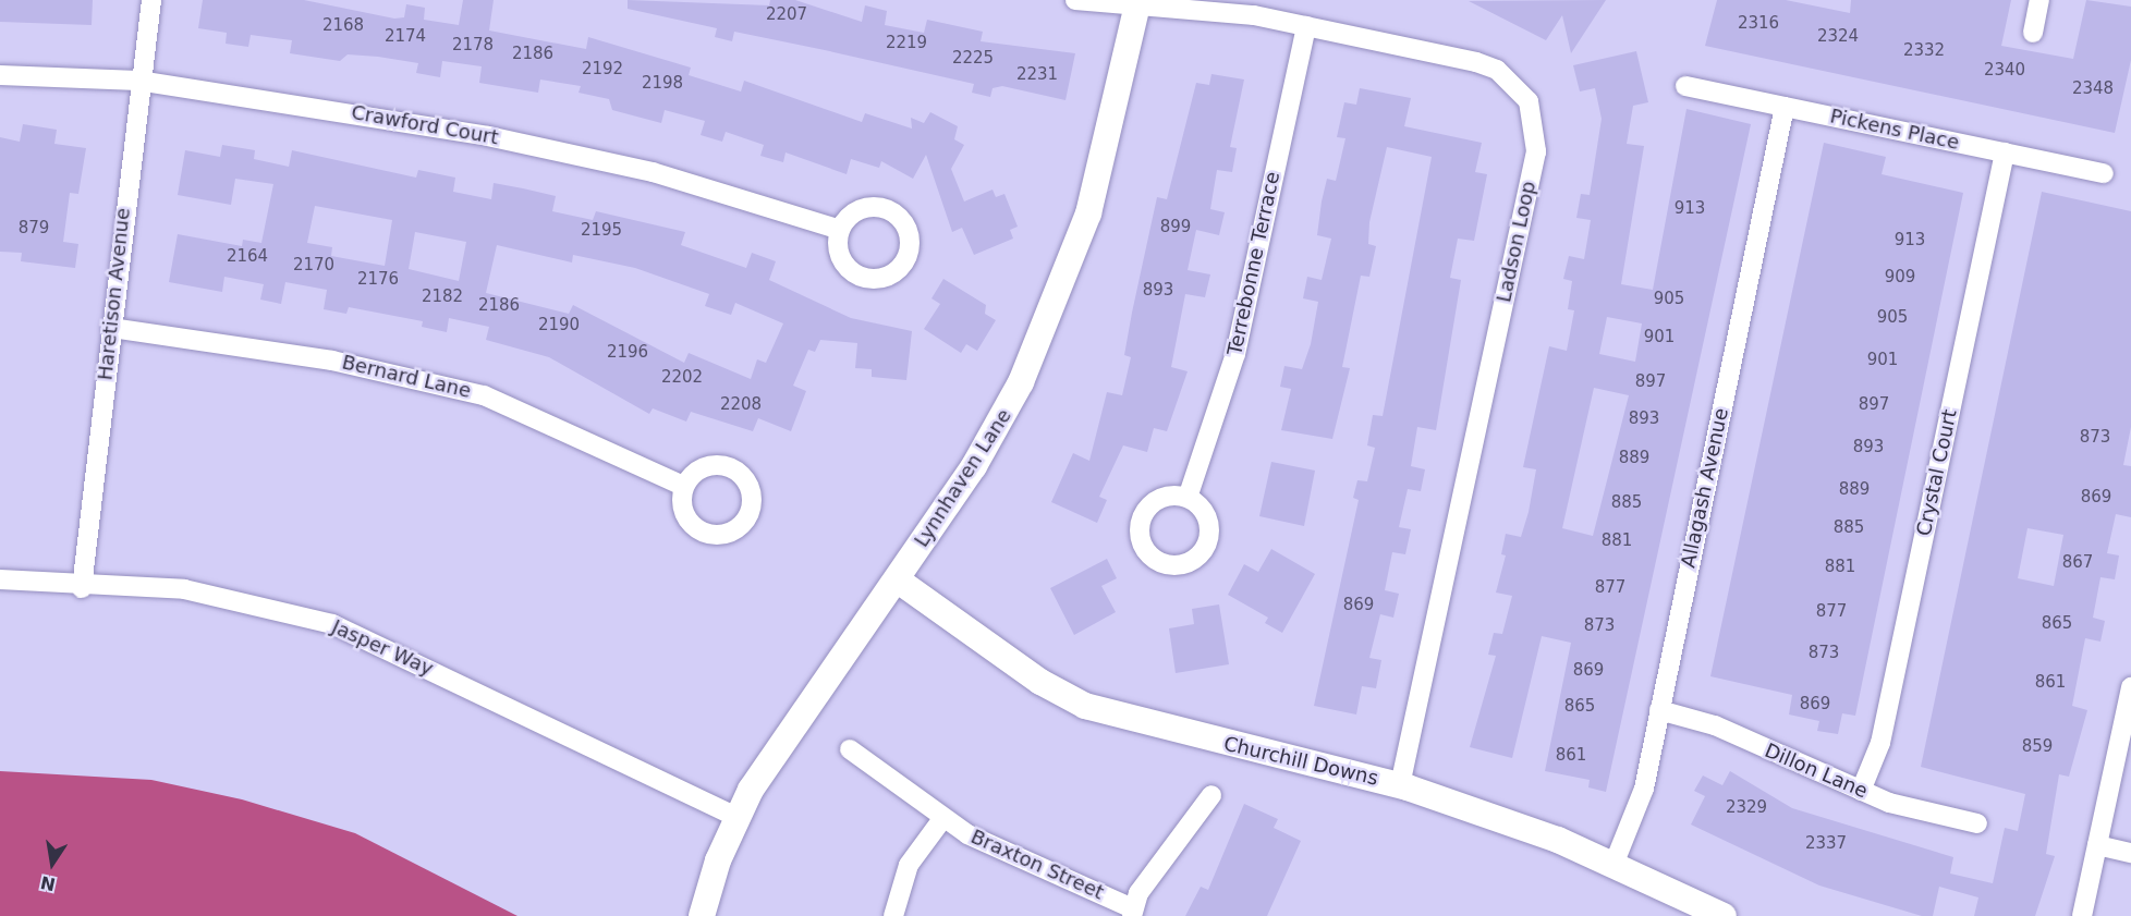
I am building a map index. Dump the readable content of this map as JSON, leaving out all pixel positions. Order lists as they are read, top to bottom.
{
  "streets": {
    "street": [
      "Crawford Court",
      "Pickens Place",
      "Ladson Loop",
      "Terrebonne Terrace",
      "Haretison Avenue",
      "Bernard Lane",
      "Crystal Court",
      "Lynnhaven Lane",
      "Allagash Avenue",
      "Jasper Way",
      "Churchill Downs",
      "Dillon Lane",
      "Braxton Street"
    ]
  },
  "crossings": [
    ["Crawford Court", "Haretison Avenue"],
    ["Pickens Place", "Crystal Court"],
    ["Pickens Place", "Allagash Avenue"],
    ["Ladson Loop", "Terrebonne Terrace"],
    ["Ladson Loop", "Lynnhaven Lane"],
    ["Ladson Loop", "Churchill Downs"],
    ["Haretison Avenue", "Bernard Lane"],
    ["Haretison Avenue", "Jasper Way"],
    ["Crystal Court", "Dillon Lane"],
    ["Lynnhaven Lane", "Jasper Way"],
    ["Lynnhaven Lane", "Churchill Downs"],
    ["Allagash Avenue", "Churchill Downs"],
    ["Allagash Avenue", "Dillon Lane"]
  ],
  "house_numbers": [
    "2207",
    "2316",
    "2168",
    "2174",
    "2324",
    "2219",
    "2178",
    "2332",
    "2186",
    "2225",
    "2192",
    "2340",
    "2231",
    "2198",
    "2348",
    "913",
    "899",
    "879",
    "2195",
    "913",
    "2164",
    "2170",
    "909",
    "2176",
    "893",
    "2182",
    "905",
    "2186",
    "905",
    "2190",
    "901",
    "2196",
    "901",
    "2202",
    "897",
    "2208",
    "897",
    "893",
    "873",
    "893",
    "889",
    "889",
    "869",
    "885",
    "885",
    "881",
    "867",
    "881",
    "877",
    "869",
    "877",
    "865",
    "873",
    "873",
    "869",
    "861",
    "869",
    "865",
    "859",
    "861",
    "2329",
    "2337"
  ],
  "north": "bottom"
}
